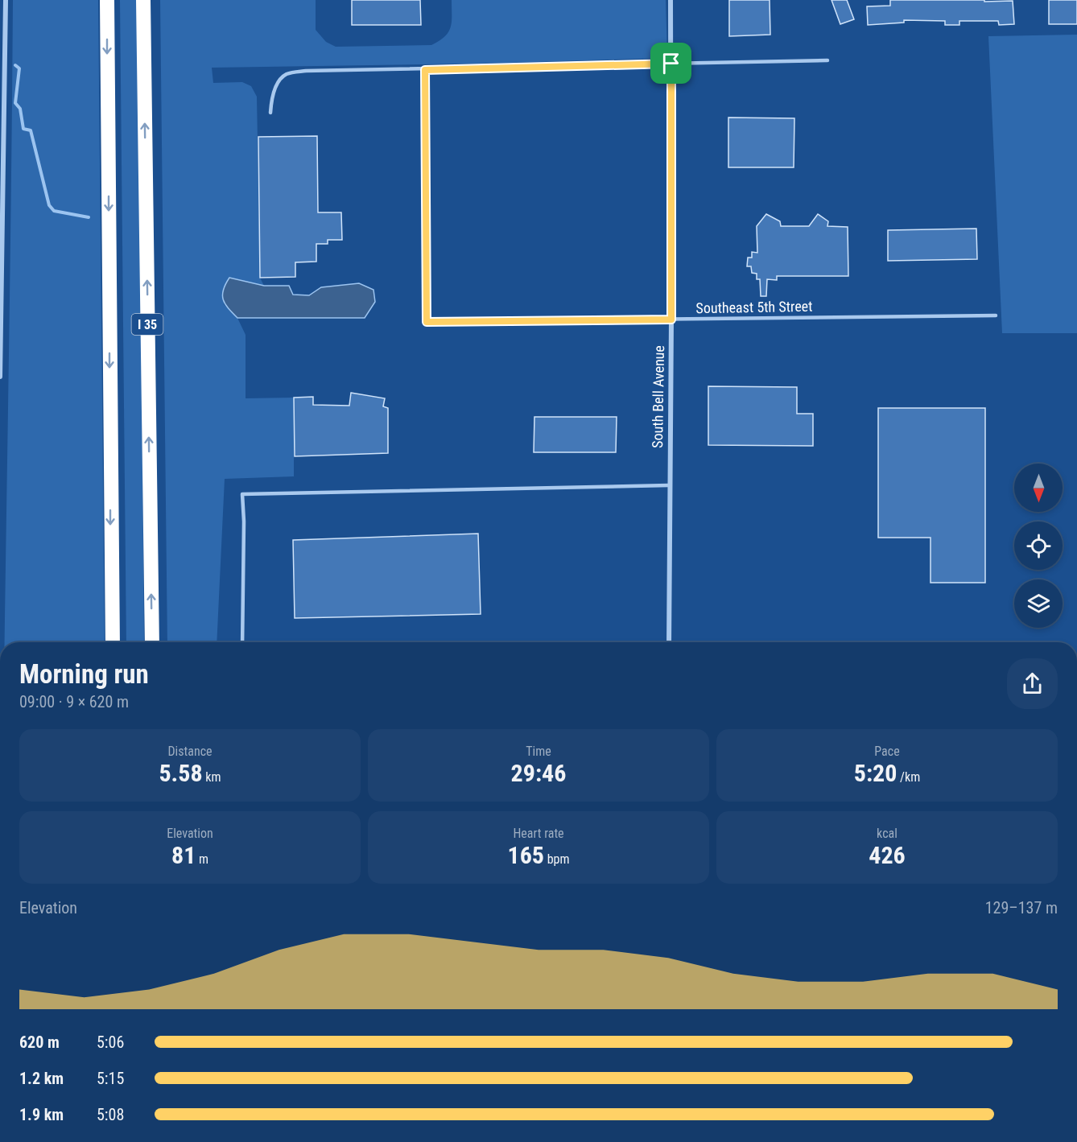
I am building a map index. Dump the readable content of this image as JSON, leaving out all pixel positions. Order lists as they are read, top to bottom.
{
  "streets": {
    "highway": ["I 35"],
    "street": ["South Bell Avenue"],
    "lane": ["Southeast 5th Street"]
  },
  "crossings": [
    ["Southeast 5th Street", "South Bell Avenue"]
  ],
  "north": "bottom",
  "page": {
    "heading": ["Morning run", "09:00 · 9 × 620 m"],
    "stats": [
      ["Distance", "5.58 km"],
      ["Time", "29:46"],
      ["Pace", "5:20 /km"],
      ["Elevation", "81 m"],
      ["Heart rate", "165 bpm"],
      ["kcal", "426"]
    ],
    "chart": ["Elevation", "129–137 m"],
    "list": [
      {
        "name": "620 m",
        "note": "5:06"
      },
      {
        "name": "1.2 km",
        "note": "5:15"
      },
      {
        "name": "1.9 km",
        "note": "5:08"
      }
    ]
  }
}
